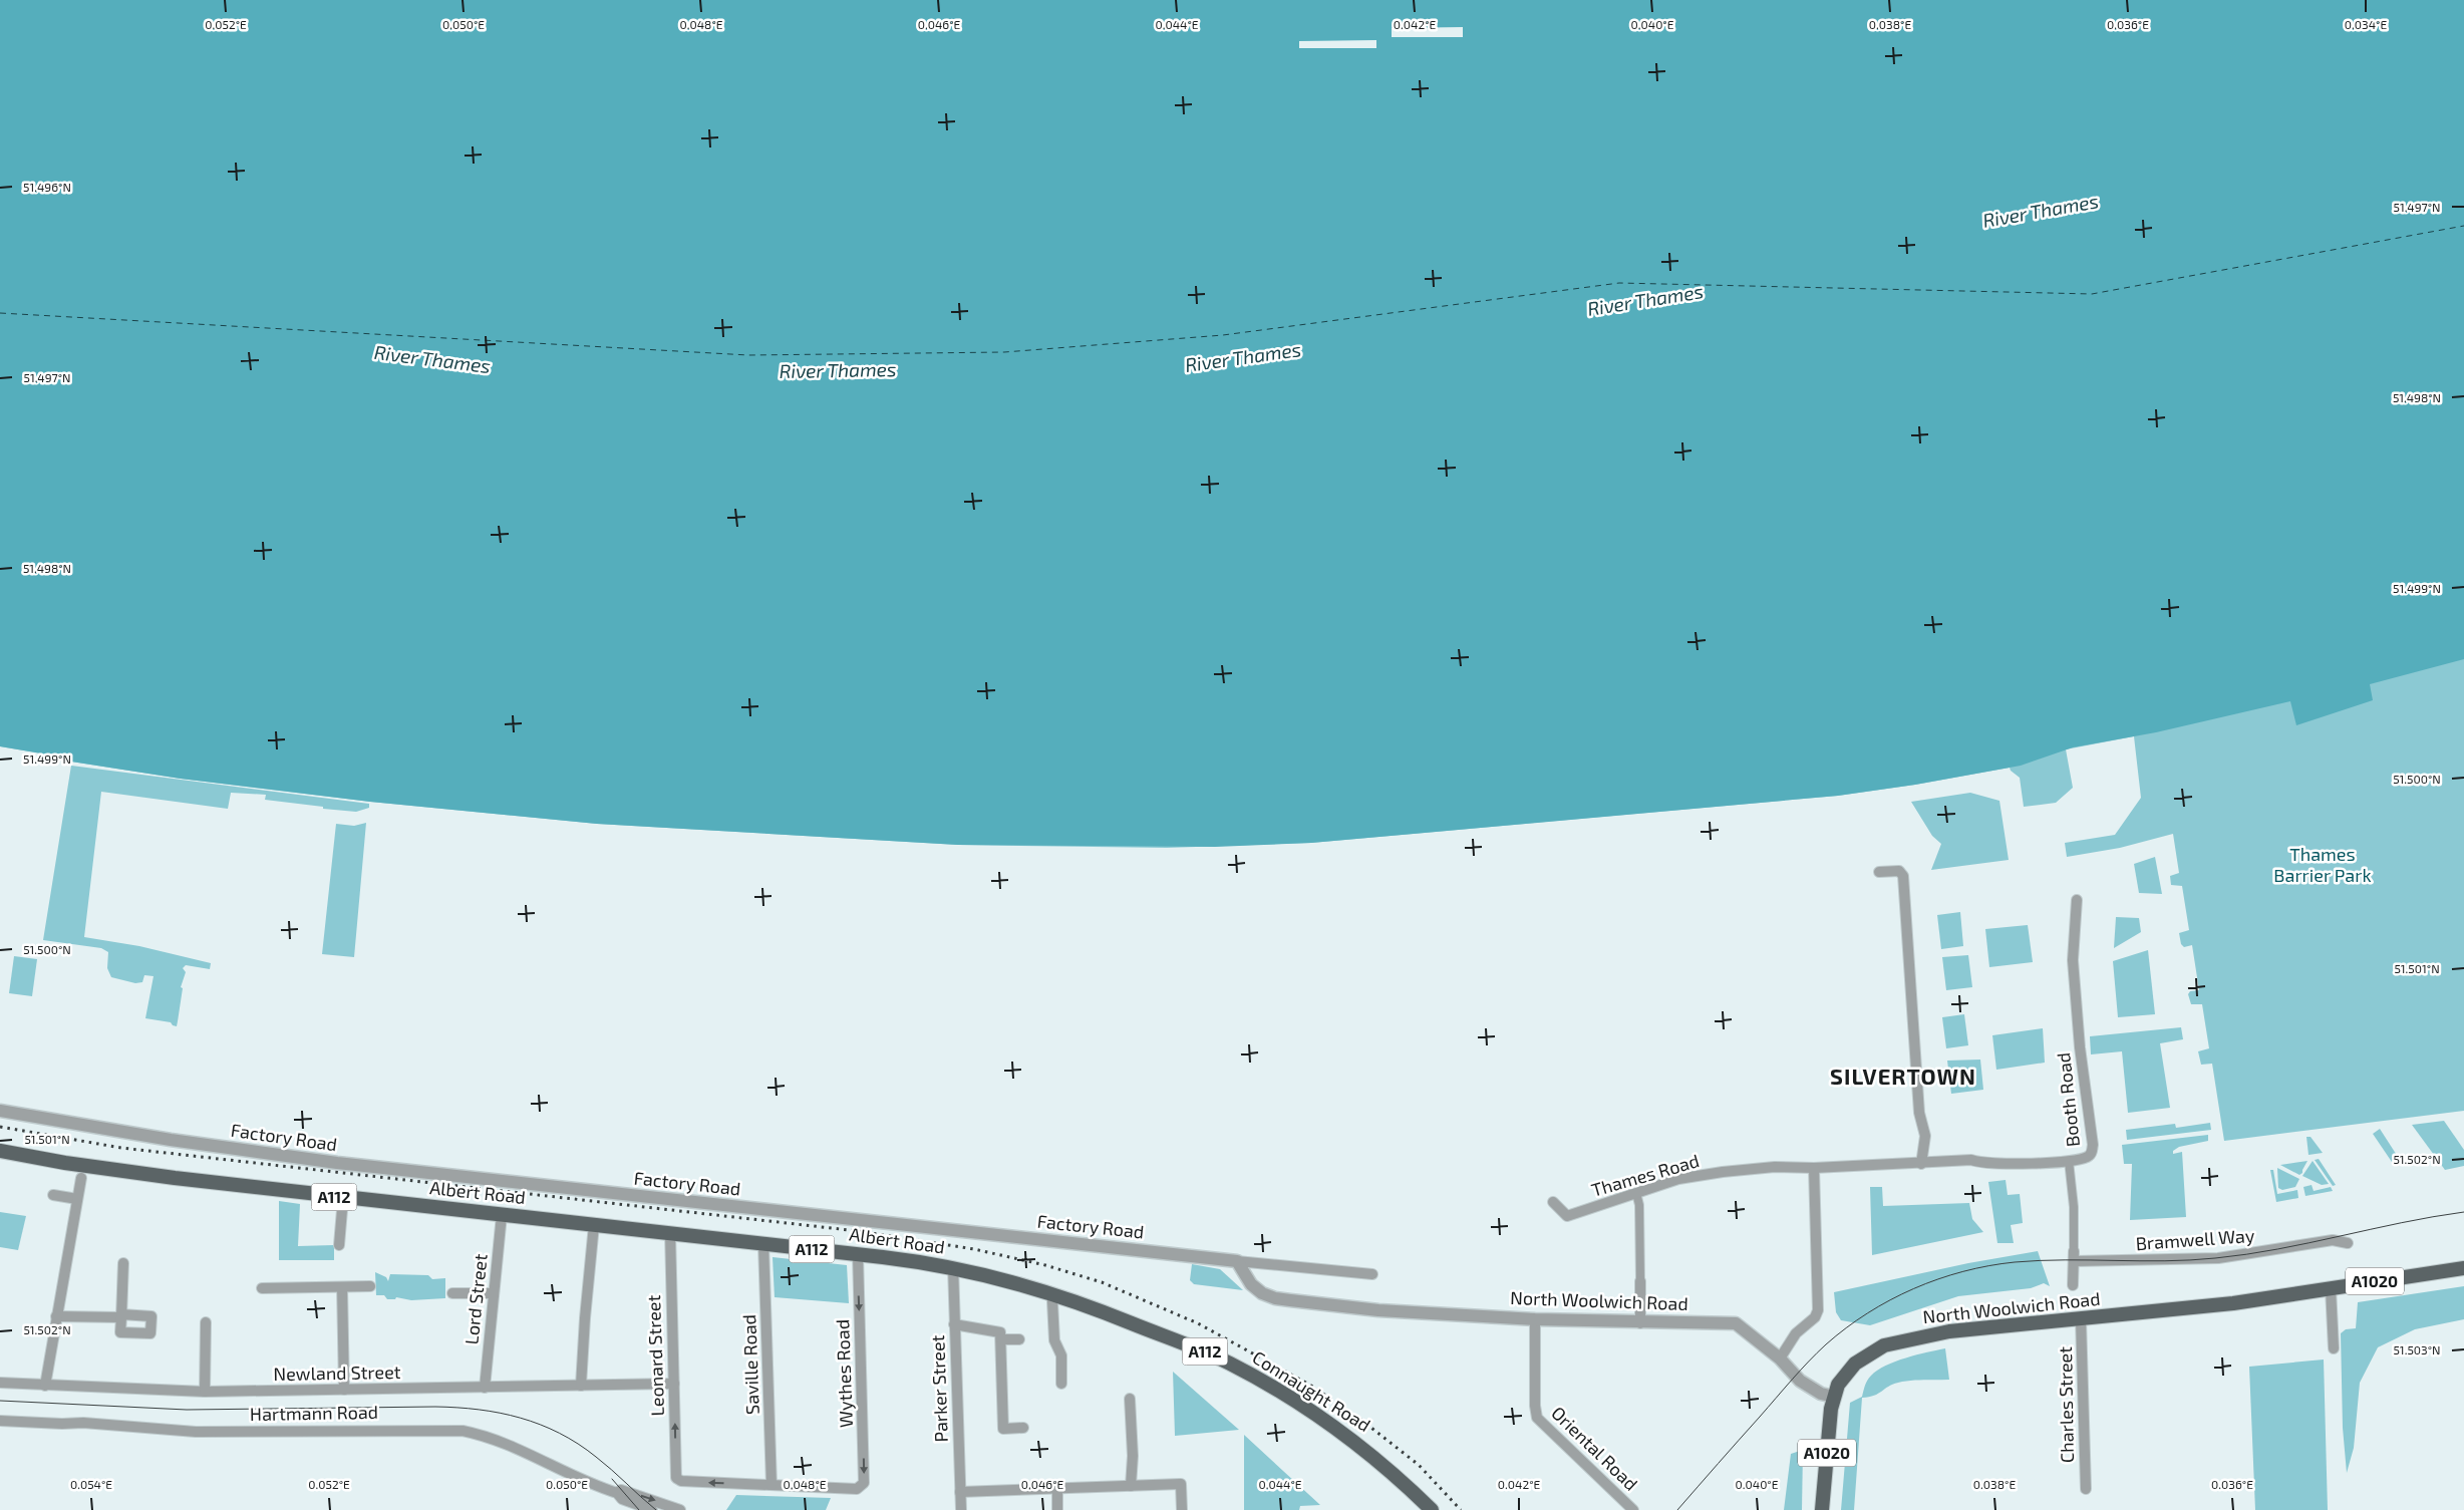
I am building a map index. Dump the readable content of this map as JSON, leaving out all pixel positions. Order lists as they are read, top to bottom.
{
  "streets": {
    "main road": [
      "Albert Road",
      "A112",
      "A1020",
      "North Woolwich Road",
      "Connaught Road"
    ],
    "street": [
      "Booth Road",
      "Factory Road",
      "Thames Road",
      "Bramwell Way",
      "Lord Street",
      "Leonard Street",
      "Saville Road",
      "Newland Street",
      "Wythes Road",
      "Parker Street",
      "Charles Street",
      "Hartmann Road",
      "Oriental Road"
    ]
  },
  "crossings": [
    ["Booth Road", "Thames Road"],
    ["Factory Road", "North Woolwich Road"],
    ["Albert Road", "Lord Street"],
    ["Albert Road", "Leonard Street"],
    ["Albert Road", "Saville Road"],
    ["Albert Road", "Wythes Road"],
    ["Albert Road", "Parker Street"],
    ["Albert Road", "Connaught Road"],
    ["A1020", "North Woolwich Road"],
    ["Lord Street", "Newland Street"],
    ["North Woolwich Road", "Charles Street"],
    ["North Woolwich Road", "Oriental Road"],
    ["Leonard Street", "Saville Road"],
    ["Leonard Street", "Newland Street"],
    ["Leonard Street", "Wythes Road"],
    ["Saville Road", "Wythes Road"],
    ["Parker Street", "Connaught Road"]
  ],
  "districts": ["SILVERTOWN"],
  "water": ["River Thames"],
  "parks": ["Thames Barrier Park"],
  "coordinates": [
    "0.052°E",
    "0.050°E",
    "0.048°E",
    "0.046°E",
    "0.044°E",
    "0.042°E",
    "0.040°E",
    "0.038°E",
    "0.036°E",
    "0.034°E",
    "51.496°N",
    "51.497°N",
    "51.498°N",
    "51.499°N",
    "51.500°N",
    "51.501°N",
    "51.502°N",
    "51.503°N",
    "0.054°E"
  ]
}
